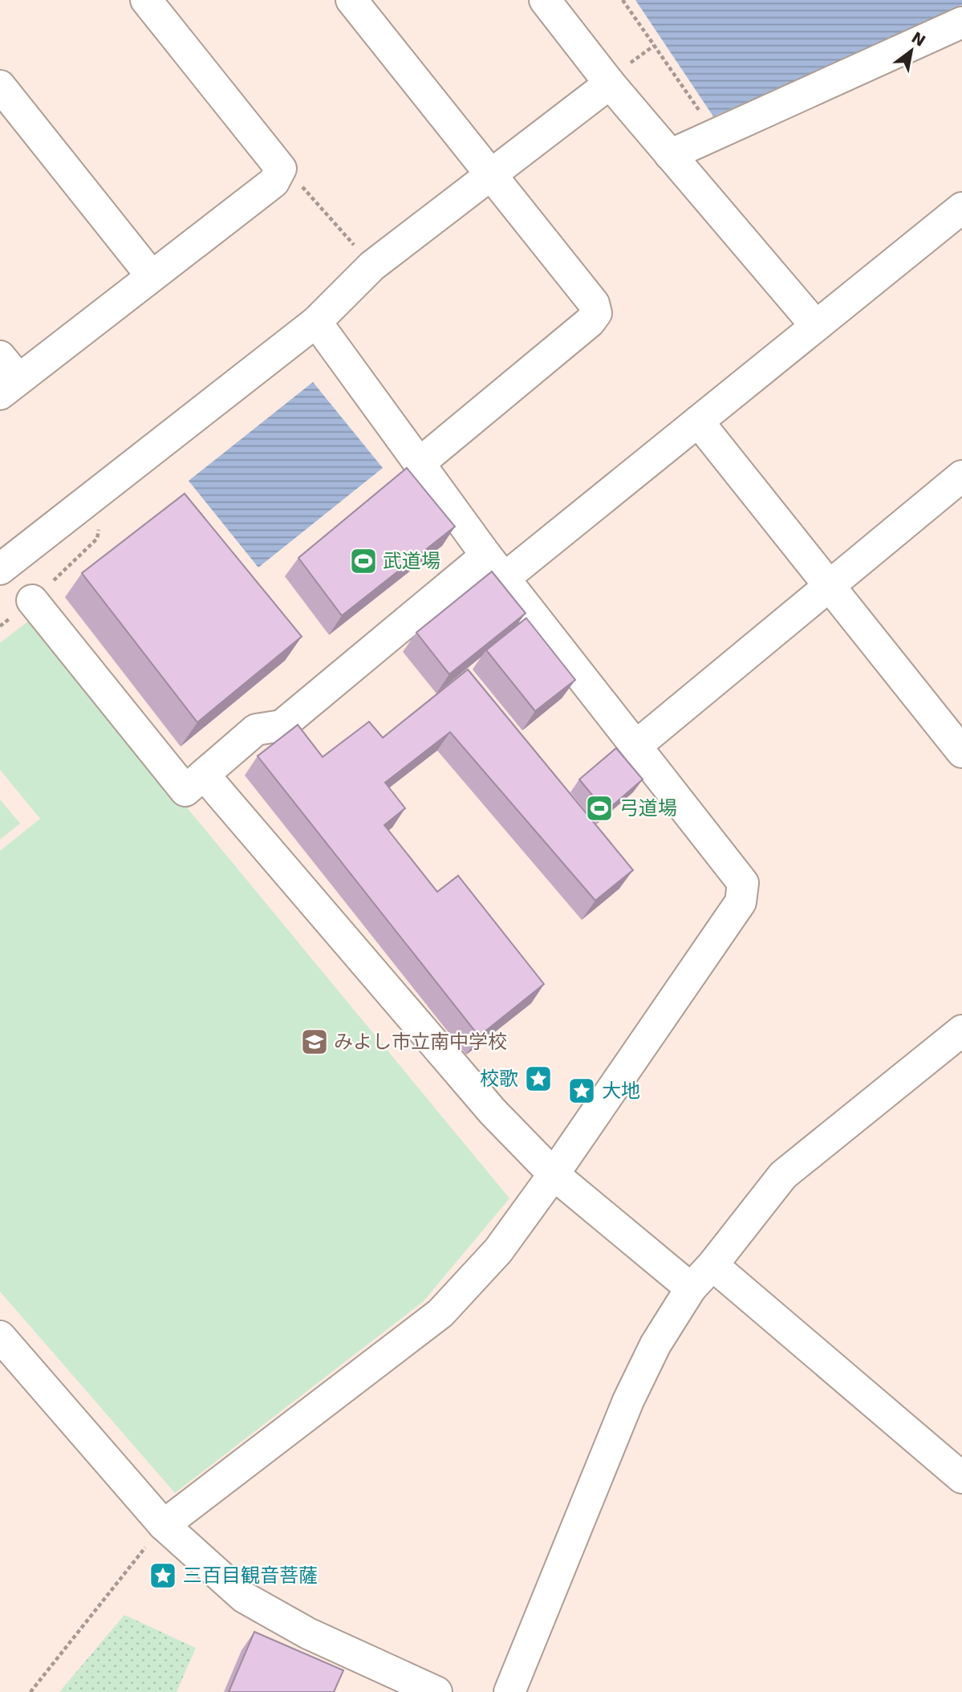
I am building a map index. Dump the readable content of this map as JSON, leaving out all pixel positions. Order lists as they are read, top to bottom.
{
  "places": {
    "sports": ["武道場", "弓道場"],
    "school or university": ["みよし市立南中学校"],
    "place": ["校歌", "大地", "三百目観音菩薩"]
  },
  "north": "top right"
}
